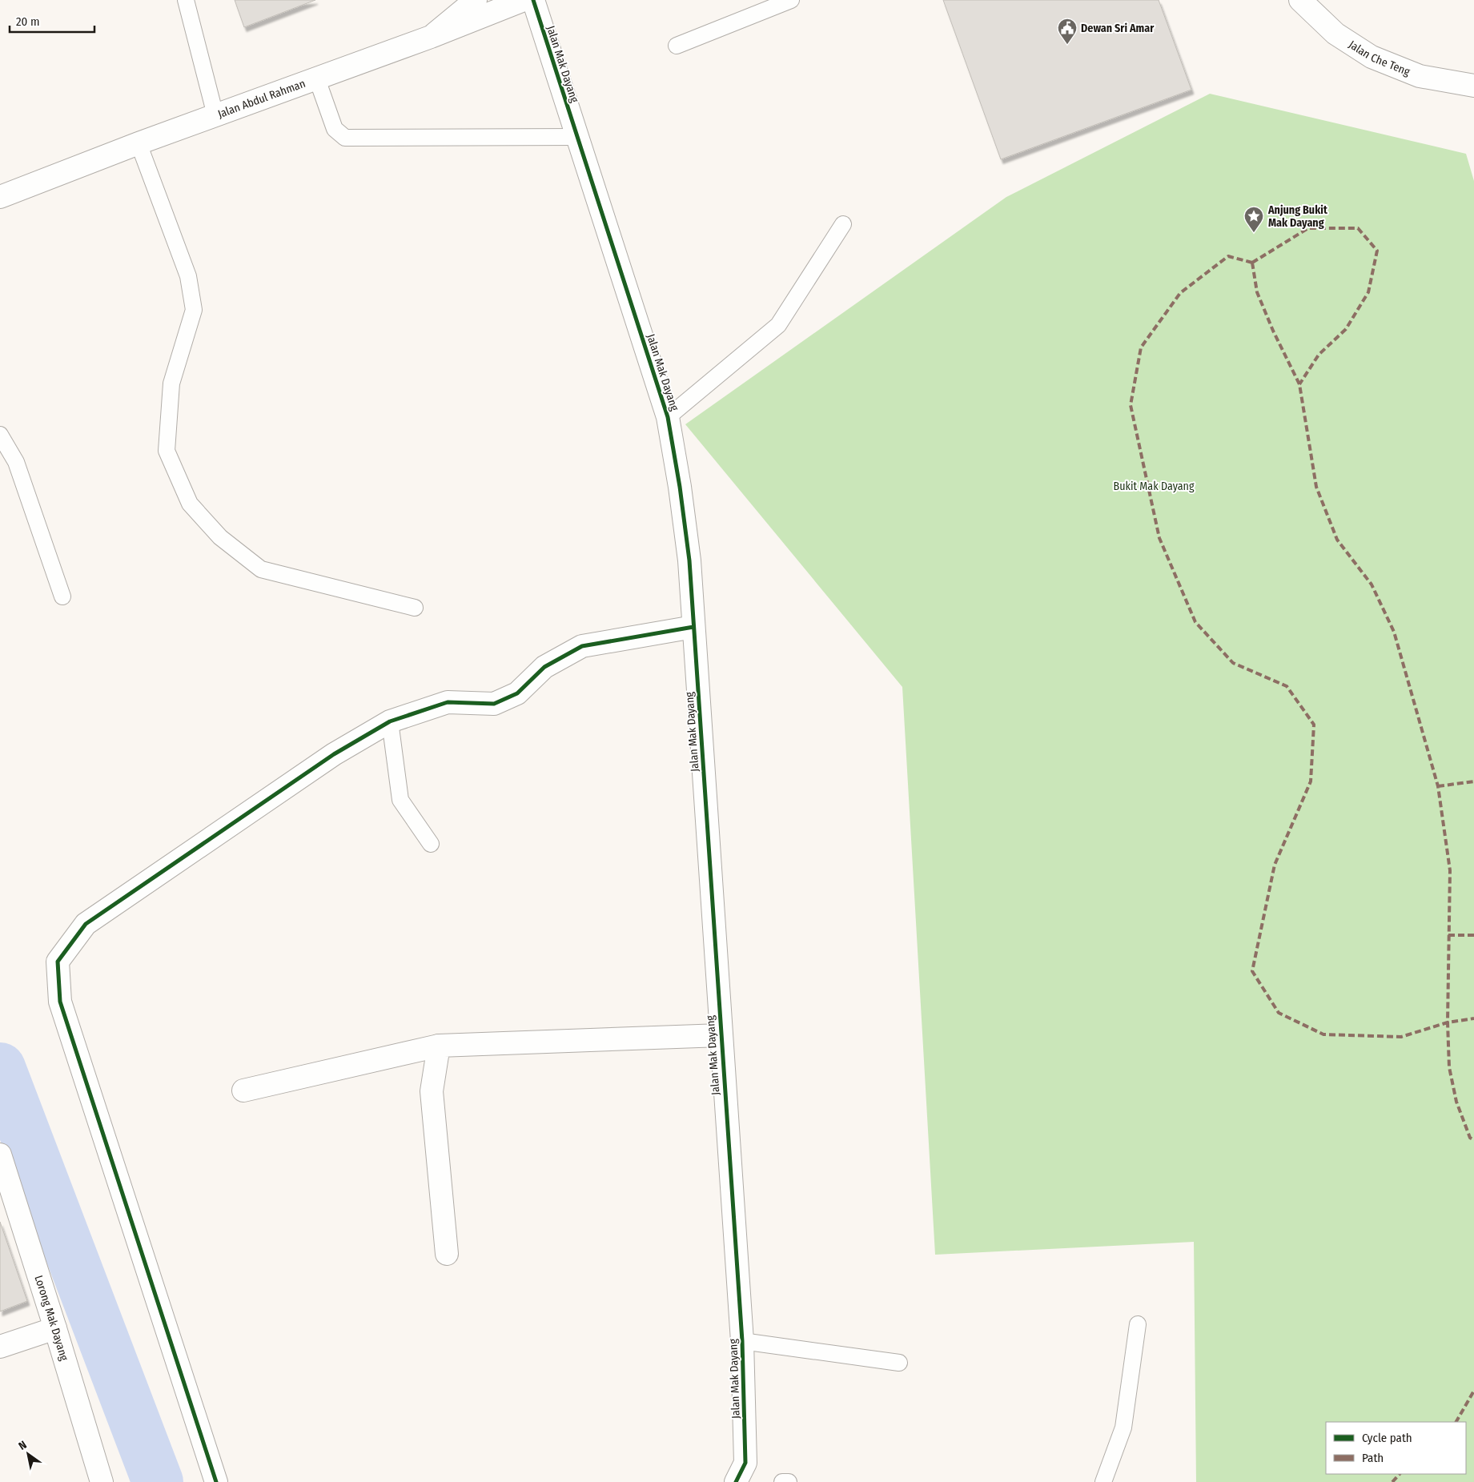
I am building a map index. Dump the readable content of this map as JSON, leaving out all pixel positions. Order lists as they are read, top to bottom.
{
  "streets": {
    "street": [
      "Jalan Che Teng",
      "Jalan Mak Dayang",
      "Jalan Abdul Rahman",
      "Lorong Mak Dayang"
    ]
  },
  "parks": ["Bukit Mak Dayang"],
  "places": {
    "public building": ["Dewan Sri Amar"],
    "place": ["Anjung Bukit Mak Dayang"]
  },
  "legend": ["Cycle path", "Path"],
  "scale_bar": "20 m",
  "north": "top left"
}
